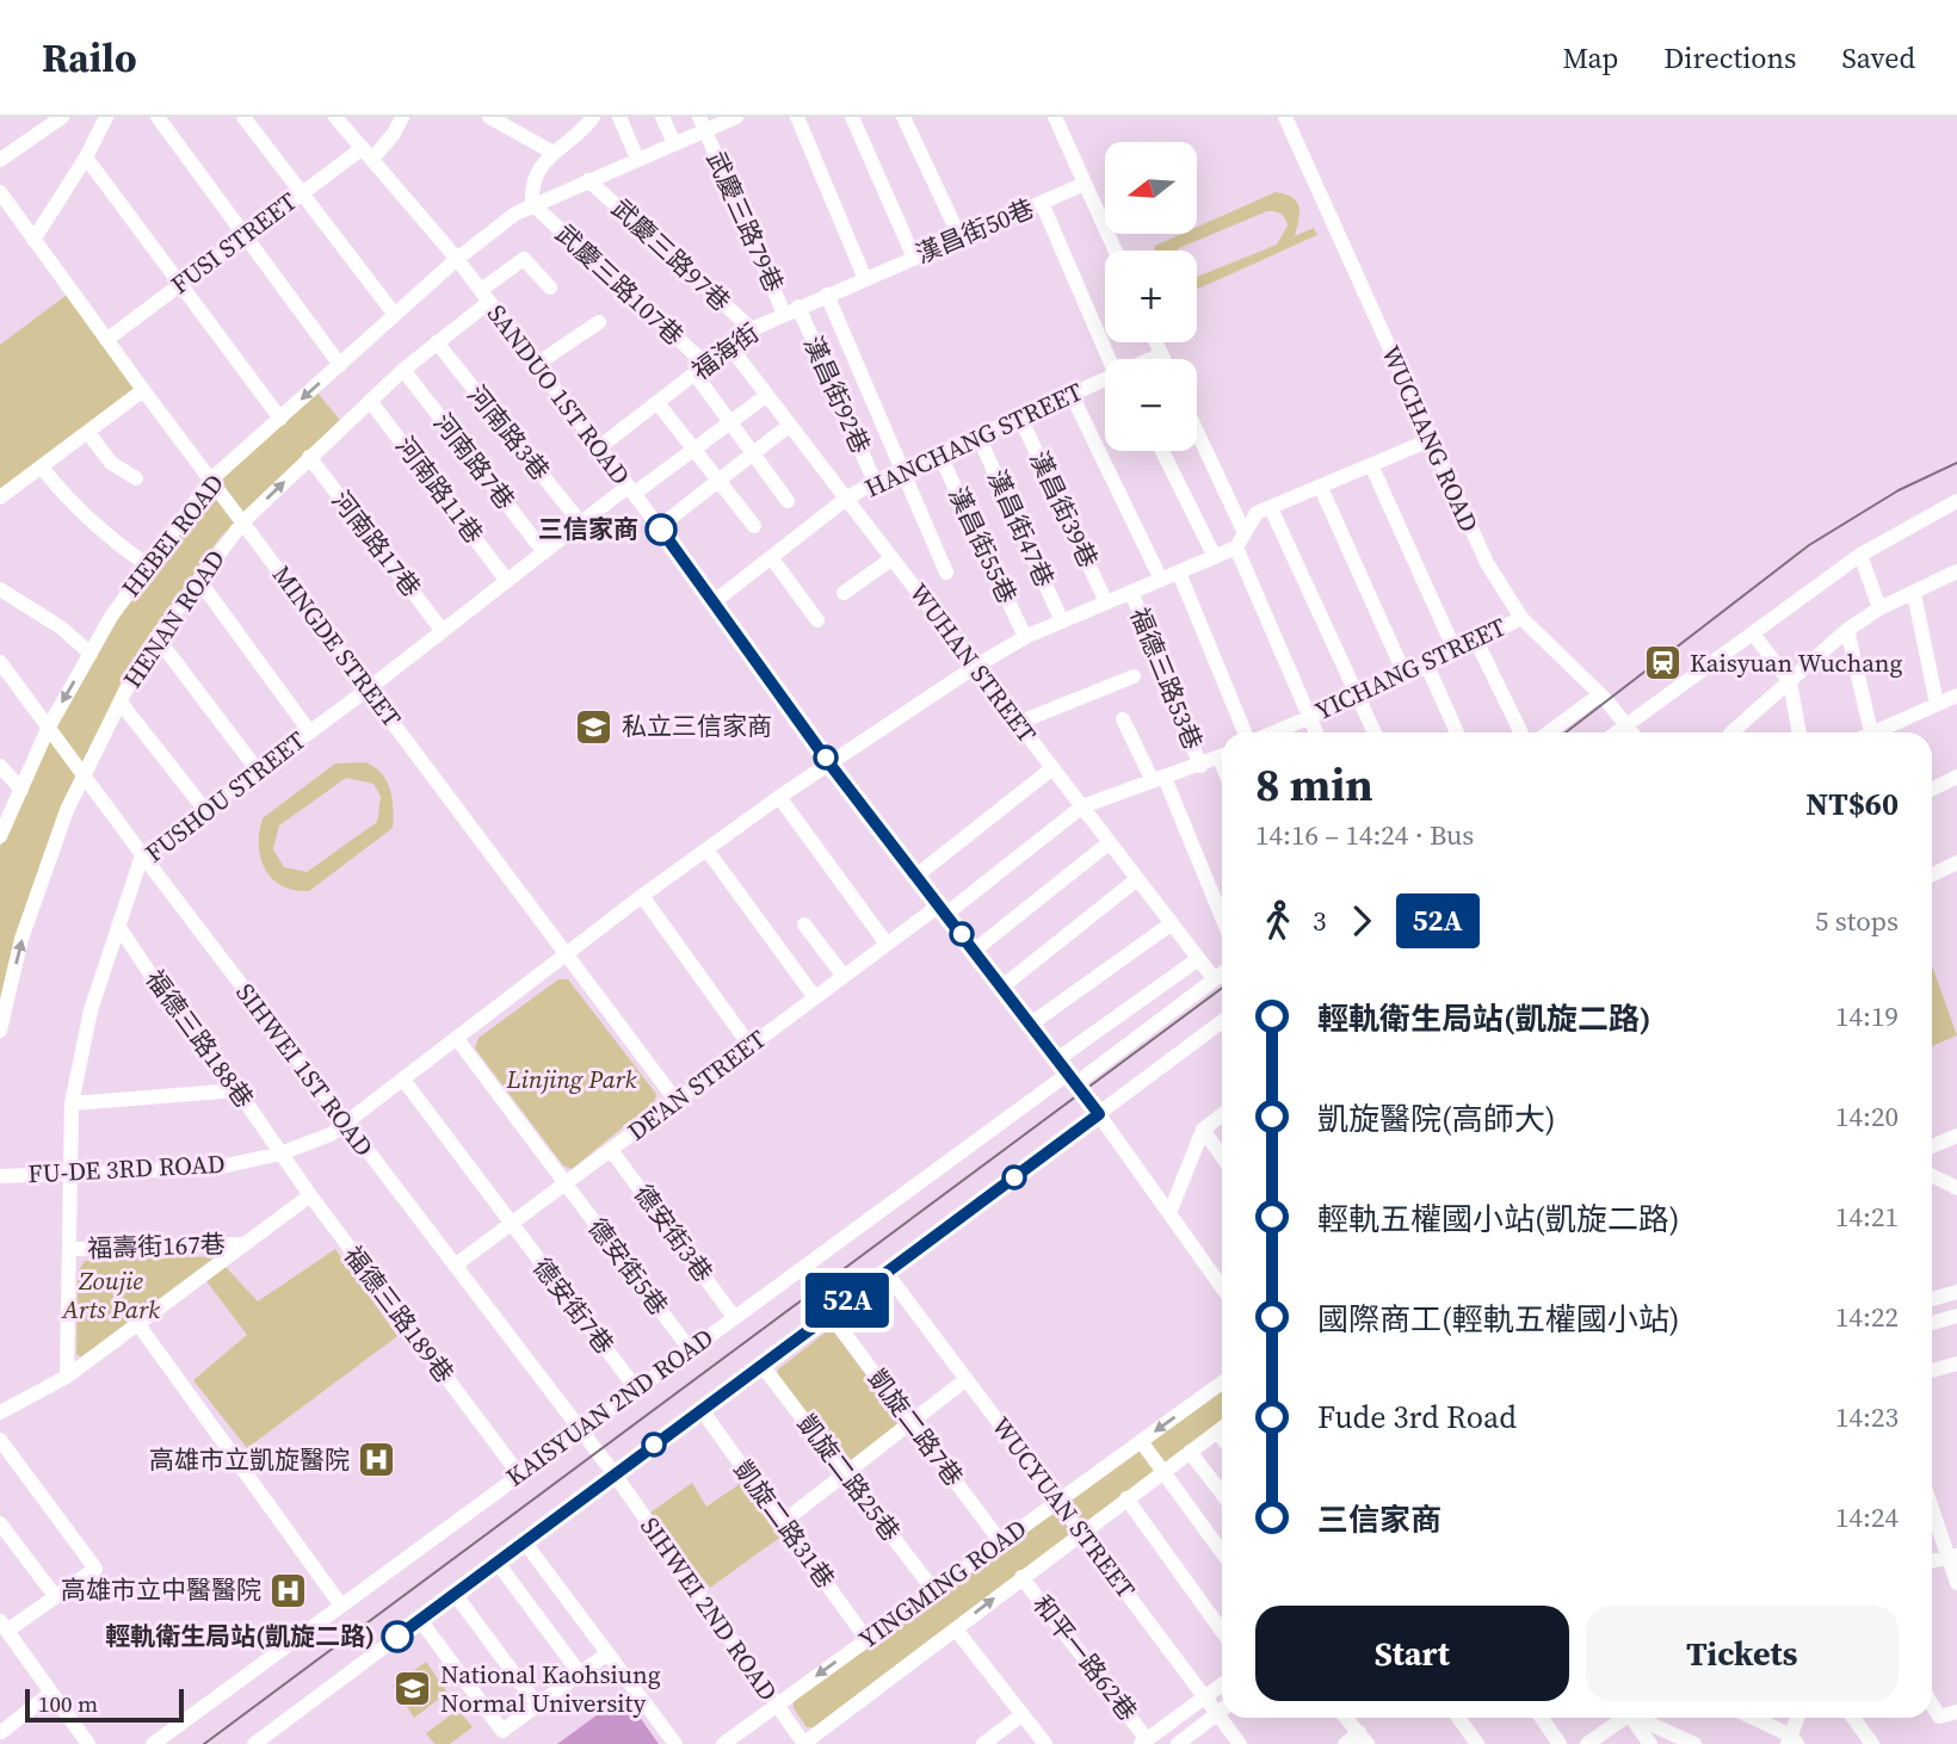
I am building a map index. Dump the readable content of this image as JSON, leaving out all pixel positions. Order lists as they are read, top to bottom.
{
  "streets": {
    "street": [
      "武慶三路79巷",
      "漢昌街50巷",
      "FUSI STREET",
      "武慶三路97巷",
      "武慶三路107巷",
      "福海街",
      "SANDUO 1ST ROAD",
      "漢昌街92巷",
      "河南路3巷",
      "WUCHANG ROAD",
      "HANCHANG STREET",
      "河南路7巷",
      "河南路11巷",
      "漢昌街39巷",
      "漢昌街47巷",
      "HEBEI ROAD",
      "河南路17巷",
      "漢昌街55巷",
      "HENAN ROAD",
      "MINGDE STREET",
      "WUHAN STREET",
      "YICHANG STREET",
      "福德三路53巷",
      "FUSHOU STREET",
      "福德三路188巷",
      "SIHWEI 1ST ROAD",
      "DE'AN STREET",
      "FU-DE 3RD ROAD",
      "德安街3巷",
      "福壽街167巷",
      "德安街5巷",
      "德安街7巷",
      "福德三路189巷",
      "KAISYUAN 2ND ROAD",
      "凱旋二路7巷",
      "凱旋二路25巷",
      "WUCYUAN STREET",
      "凱旋二路31巷",
      "YINGMING ROAD",
      "SIHWEI 2ND ROAD",
      "和平一路62巷"
    ]
  },
  "crossings": [
    ["武慶三路79巷", "福海街"],
    ["武慶三路79巷", "漢昌街92巷"],
    ["武慶三路79巷", "HEBEI ROAD"],
    ["漢昌街50巷", "福海街"],
    ["FUSI STREET", "SANDUO 1ST ROAD"],
    ["FUSI STREET", "MINGDE STREET"],
    ["武慶三路97巷", "福海街"],
    ["武慶三路97巷", "HEBEI ROAD"],
    ["武慶三路107巷", "福海街"],
    ["武慶三路107巷", "HEBEI ROAD"],
    ["武慶三路107巷", "FUSHOU STREET"],
    ["福海街", "SANDUO 1ST ROAD"],
    ["福海街", "漢昌街92巷"],
    ["福海街", "WUHAN STREET"],
    ["SANDUO 1ST ROAD", "HANCHANG STREET"],
    ["SANDUO 1ST ROAD", "HEBEI ROAD"],
    ["SANDUO 1ST ROAD", "HENAN ROAD"],
    ["SANDUO 1ST ROAD", "FUSHOU STREET"],
    ["SANDUO 1ST ROAD", "DE'AN STREET"],
    ["SANDUO 1ST ROAD", "FU-DE 3RD ROAD"],
    ["SANDUO 1ST ROAD", "KAISYUAN 2ND ROAD"],
    ["漢昌街92巷", "HANCHANG STREET"],
    ["河南路3巷", "HENAN ROAD"],
    ["河南路3巷", "FUSHOU STREET"],
    ["WUCHANG ROAD", "YICHANG STREET"],
    ["HANCHANG STREET", "漢昌街39巷"],
    ["HANCHANG STREET", "漢昌街47巷"],
    ["HANCHANG STREET", "漢昌街55巷"],
    ["HANCHANG STREET", "WUHAN STREET"],
    ["河南路7巷", "HENAN ROAD"],
    ["河南路7巷", "FUSHOU STREET"],
    ["河南路11巷", "HENAN ROAD"],
    ["河南路11巷", "FUSHOU STREET"],
    ["漢昌街39巷", "FU-DE 3RD ROAD"],
    ["漢昌街47巷", "FU-DE 3RD ROAD"],
    ["HEBEI ROAD", "MINGDE STREET"],
    ["HEBEI ROAD", "SIHWEI 1ST ROAD"],
    ["河南路17巷", "HENAN ROAD"],
    ["河南路17巷", "FUSHOU STREET"],
    ["漢昌街55巷", "FU-DE 3RD ROAD"],
    ["HENAN ROAD", "MINGDE STREET"],
    ["HENAN ROAD", "SIHWEI 1ST ROAD"],
    ["MINGDE STREET", "FUSHOU STREET"],
    ["MINGDE STREET", "DE'AN STREET"],
    ["MINGDE STREET", "FU-DE 3RD ROAD"],
    ["WUHAN STREET", "FUSHOU STREET"],
    ["WUHAN STREET", "DE'AN STREET"],
    ["WUHAN STREET", "FU-DE 3RD ROAD"],
    ["WUHAN STREET", "KAISYUAN 2ND ROAD"],
    ["福德三路53巷", "FU-DE 3RD ROAD"],
    ["FUSHOU STREET", "福德三路188巷"],
    ["FUSHOU STREET", "SIHWEI 1ST ROAD"],
    ["FUSHOU STREET", "FU-DE 3RD ROAD"],
    ["FUSHOU STREET", "福壽街167巷"],
    ["福德三路188巷", "FU-DE 3RD ROAD"],
    ["福德三路188巷", "福德三路189巷"],
    ["SIHWEI 1ST ROAD", "DE'AN STREET"],
    ["SIHWEI 1ST ROAD", "FU-DE 3RD ROAD"],
    ["SIHWEI 1ST ROAD", "KAISYUAN 2ND ROAD"],
    ["SIHWEI 1ST ROAD", "SIHWEI 2ND ROAD"],
    ["DE'AN STREET", "德安街3巷"],
    ["DE'AN STREET", "德安街5巷"],
    ["DE'AN STREET", "德安街7巷"],
    ["FU-DE 3RD ROAD", "德安街5巷"],
    ["FU-DE 3RD ROAD", "德安街7巷"],
    ["FU-DE 3RD ROAD", "福德三路189巷"],
    ["德安街3巷", "KAISYUAN 2ND ROAD"],
    ["德安街5巷", "KAISYUAN 2ND ROAD"],
    ["德安街7巷", "KAISYUAN 2ND ROAD"],
    ["福德三路189巷", "KAISYUAN 2ND ROAD"],
    ["凱旋二路7巷", "YINGMING ROAD"],
    ["凱旋二路25巷", "YINGMING ROAD"],
    ["WUCYUAN STREET", "YINGMING ROAD"],
    ["凱旋二路31巷", "YINGMING ROAD"],
    ["YINGMING ROAD", "SIHWEI 2ND ROAD"],
    ["YINGMING ROAD", "和平一路62巷"]
  ],
  "one_way": ["HENAN ROAD"],
  "parks": ["Linjing Park", "Zoujie Arts Park"],
  "places": {
    "other": ["三信家商", "輕軌衛生局站(凱旋二路)"],
    "station": ["Kaisyuan Wuchang"],
    "school or university": ["私立三信家商", "National Kaohsiung Normal University"],
    "hospital": ["高雄市立凱旋醫院", "高雄市立中醫醫院"]
  },
  "lines": ["bus line 52A"],
  "scale_bar": "100 m",
  "north": "left",
  "page": {
    "header": "Railo",
    "nav": ["Map", "Directions", "Saved"],
    "on_map": "52A",
    "map_buttons": ["+", "−"],
    "heading": ["8 min", "14:16 – 14:24 · Bus", "NT$60"],
    "legs": ["3", "52A", "5 stops"],
    "list": [
      {
        "name": "輕軌衛生局站(凱旋二路)",
        "value": "14:19"
      },
      {
        "name": "凱旋醫院(高師大)",
        "value": "14:20"
      },
      {
        "name": "輕軌五權國小站(凱旋二路)",
        "value": "14:21"
      },
      {
        "name": "國際商工(輕軌五權國小站)",
        "value": "14:22"
      },
      {
        "name": "Fude 3rd Road",
        "value": "14:23"
      },
      {
        "name": "三信家商",
        "value": "14:24"
      }
    ],
    "buttons": ["Start", "Tickets"],
    "scale": "100 m"
  }
}
